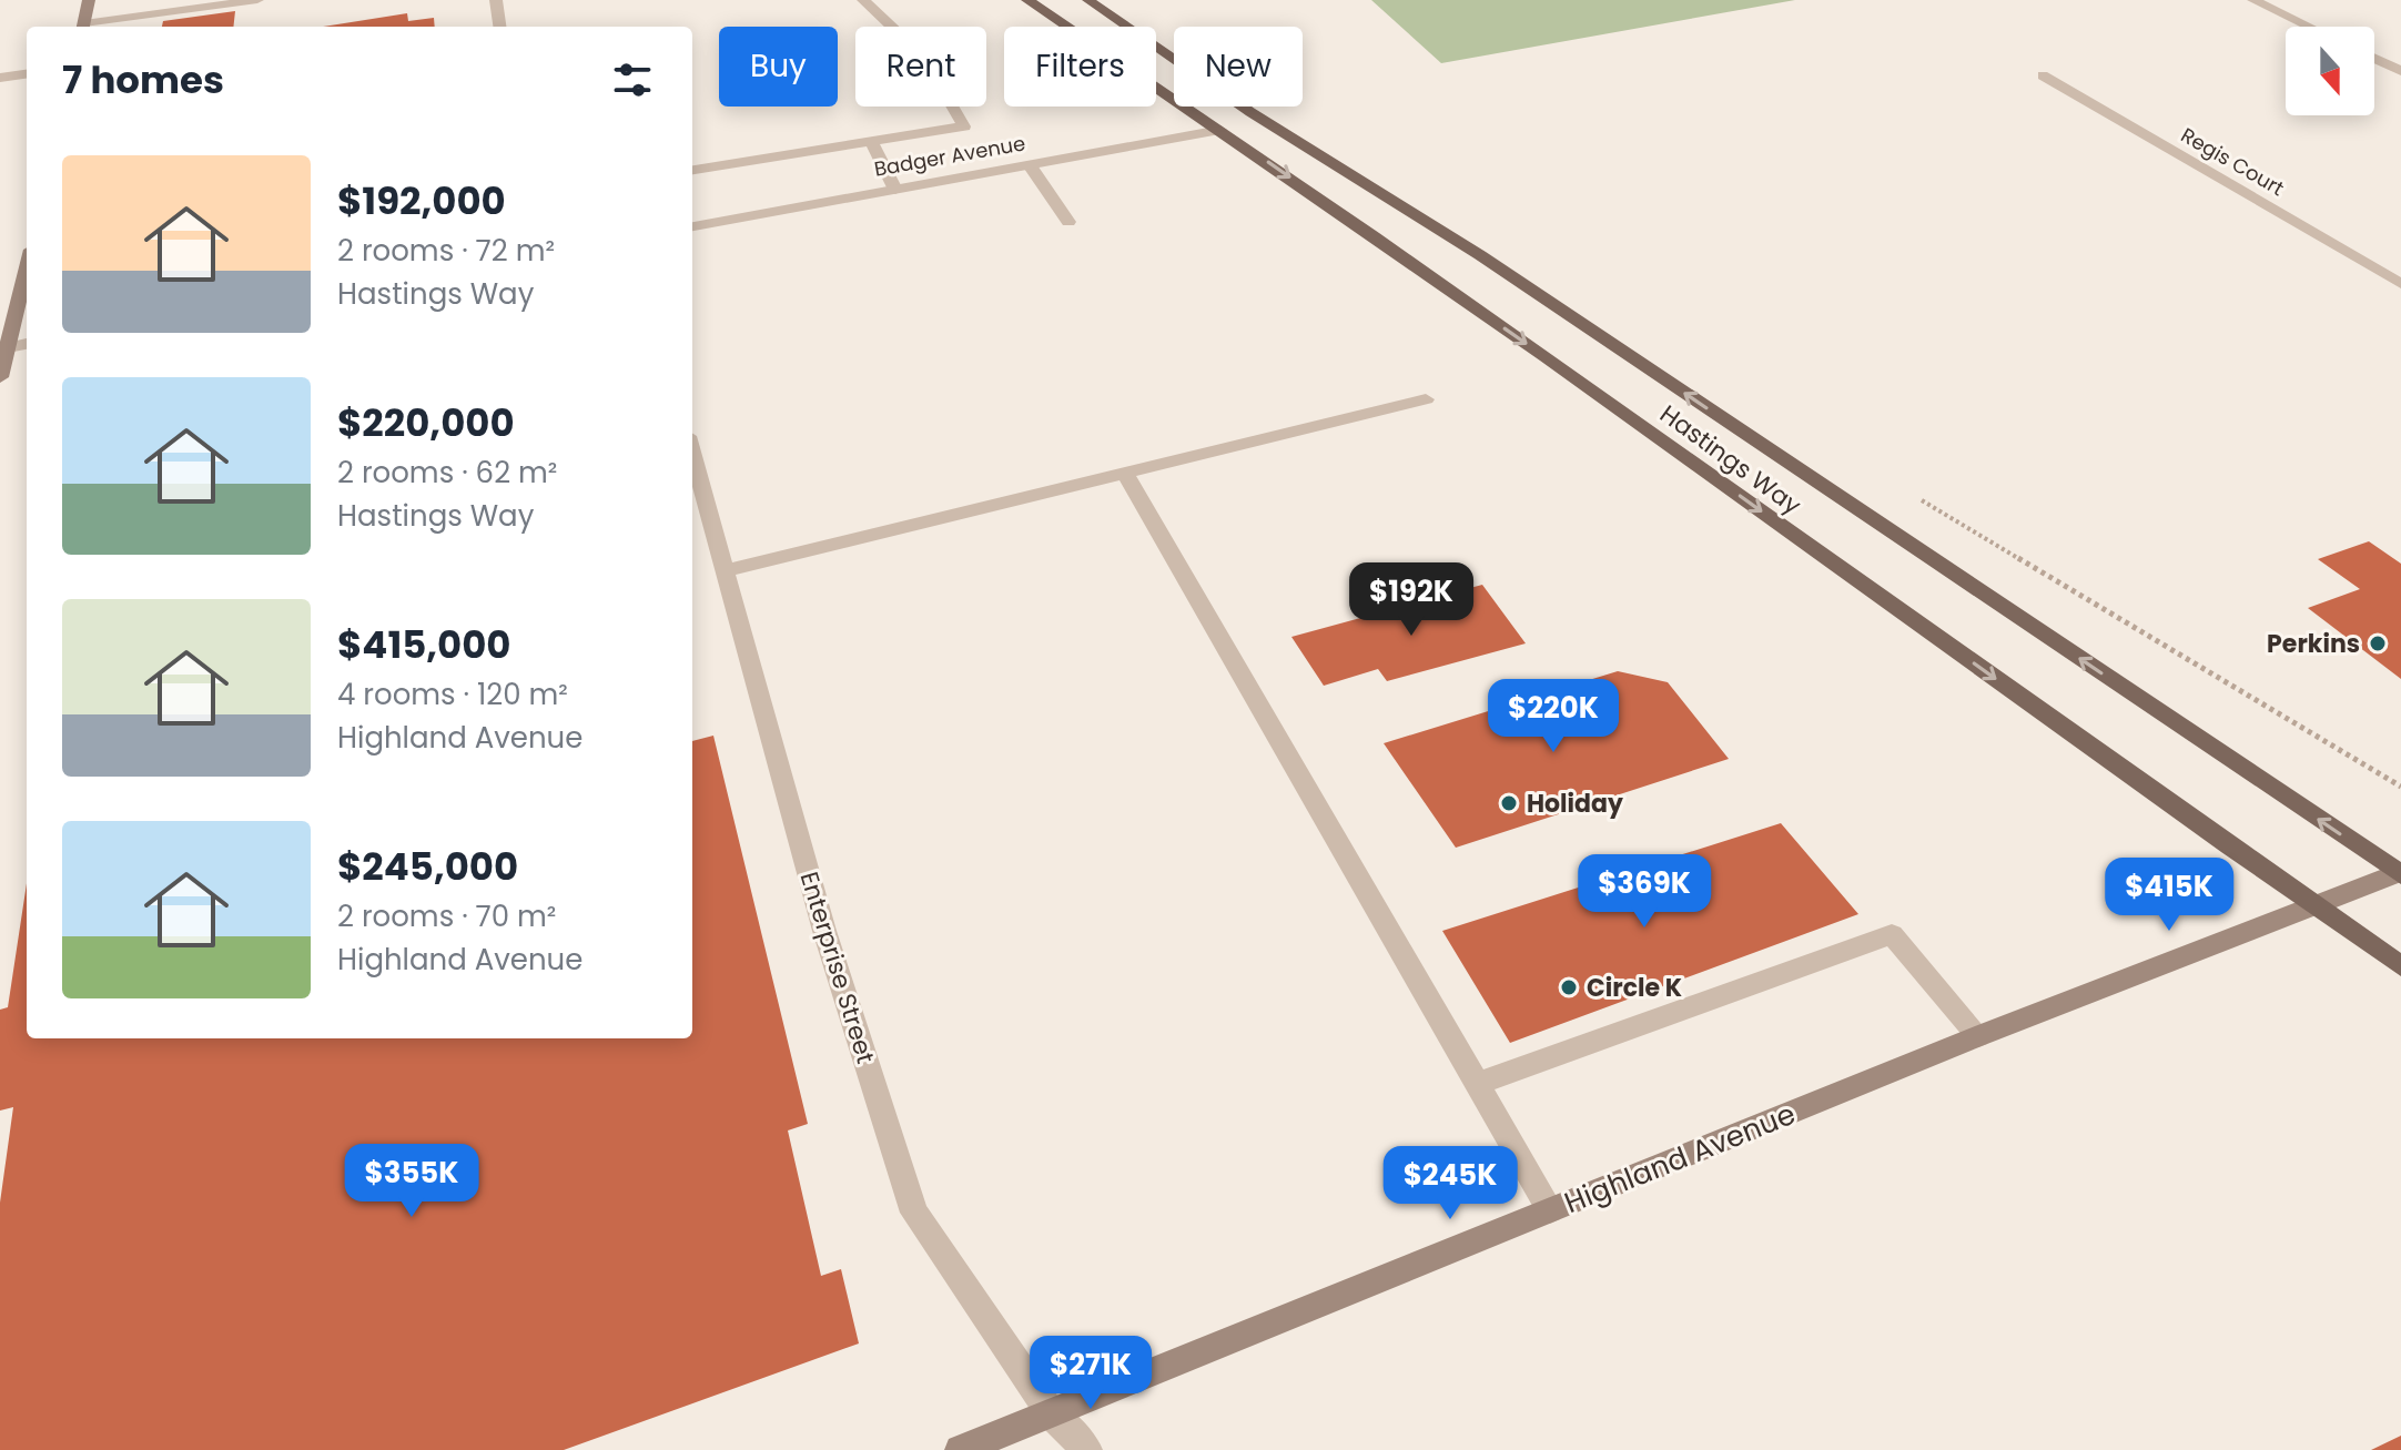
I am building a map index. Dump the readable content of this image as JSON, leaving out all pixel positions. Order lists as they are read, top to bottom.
{
  "streets": {
    "main road": ["Hastings Way"],
    "street": [
      "Badger Avenue",
      "Regis Court",
      "Enterprise Street",
      "Highland Avenue"
    ]
  },
  "crossings": [
    ["Badger Avenue", "Hastings Way"],
    ["Hastings Way", "Highland Avenue"],
    ["Enterprise Street", "Highland Avenue"]
  ],
  "places": ["Perkins", "Holiday", "Circle K"],
  "north": "bottom",
  "page": {
    "chip": [
      "Buy",
      "Rent",
      "Filters",
      "New"
    ],
    "heading": "7 homes",
    "list": [
      {
        "name": "$192,000",
        "note": "2 rooms · 72 m² · Hastings Way"
      },
      {
        "name": "$220,000",
        "note": "2 rooms · 62 m² · Hastings Way"
      },
      {
        "name": "$415,000",
        "note": "4 rooms · 120 m² · Highland Avenue"
      },
      {
        "name": "$245,000",
        "note": "2 rooms · 70 m² · Highland Avenue"
      }
    ],
    "price": [
      "$192K",
      "$220K",
      "$369K",
      "$415K",
      "$355K",
      "$245K",
      "$271K"
    ]
  }
}
